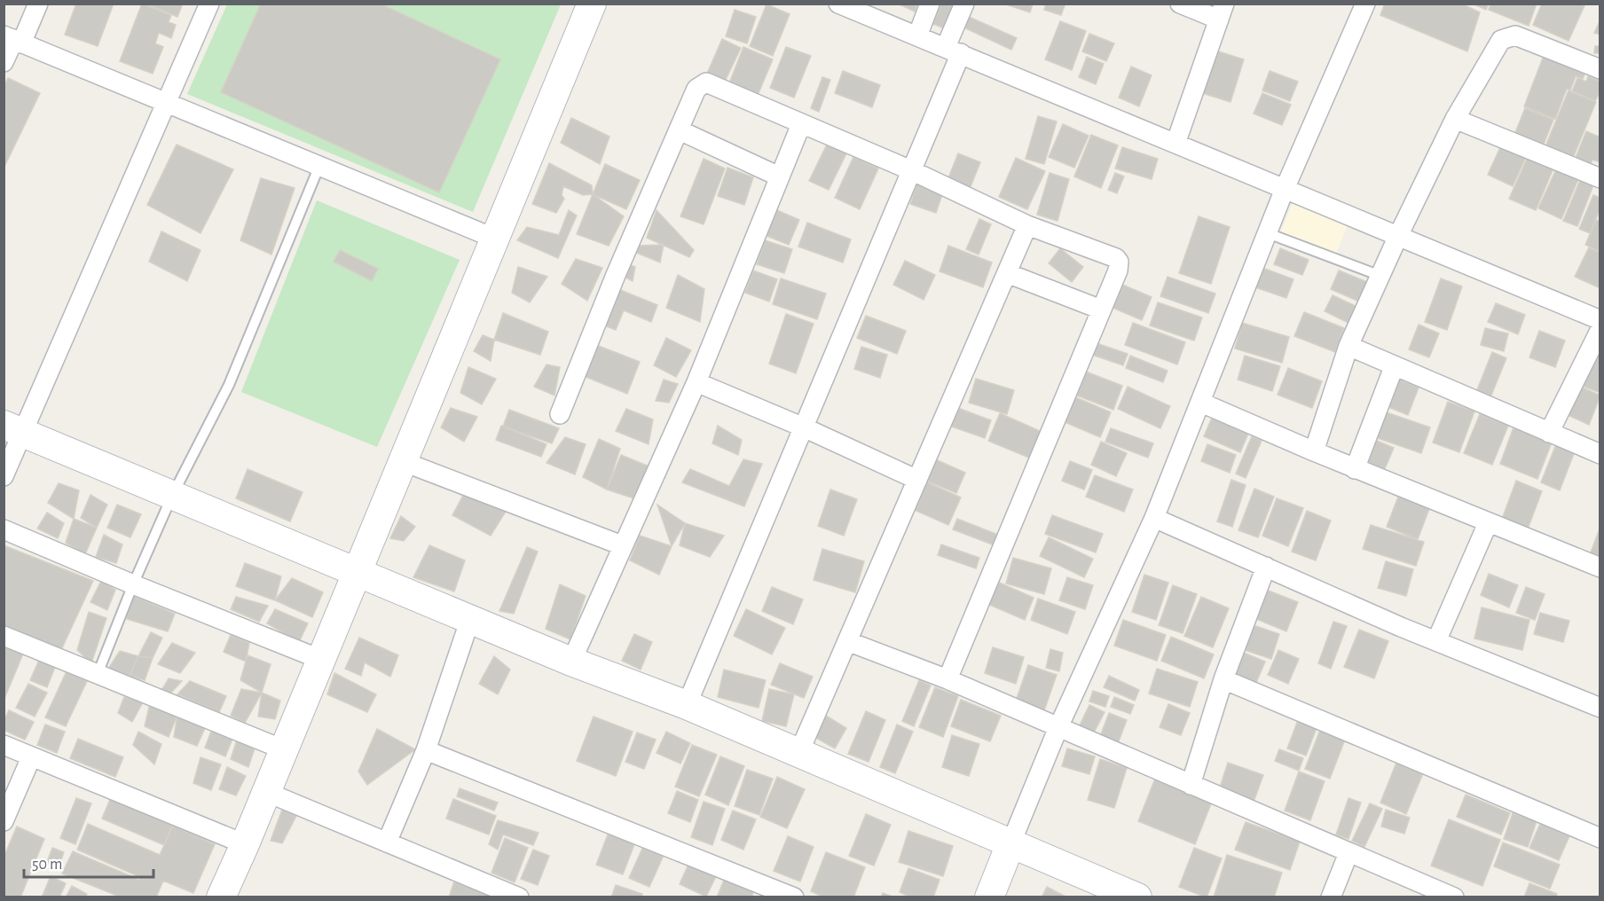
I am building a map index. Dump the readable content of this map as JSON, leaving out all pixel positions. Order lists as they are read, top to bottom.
{
  "scale_bar": "50 m"
}
